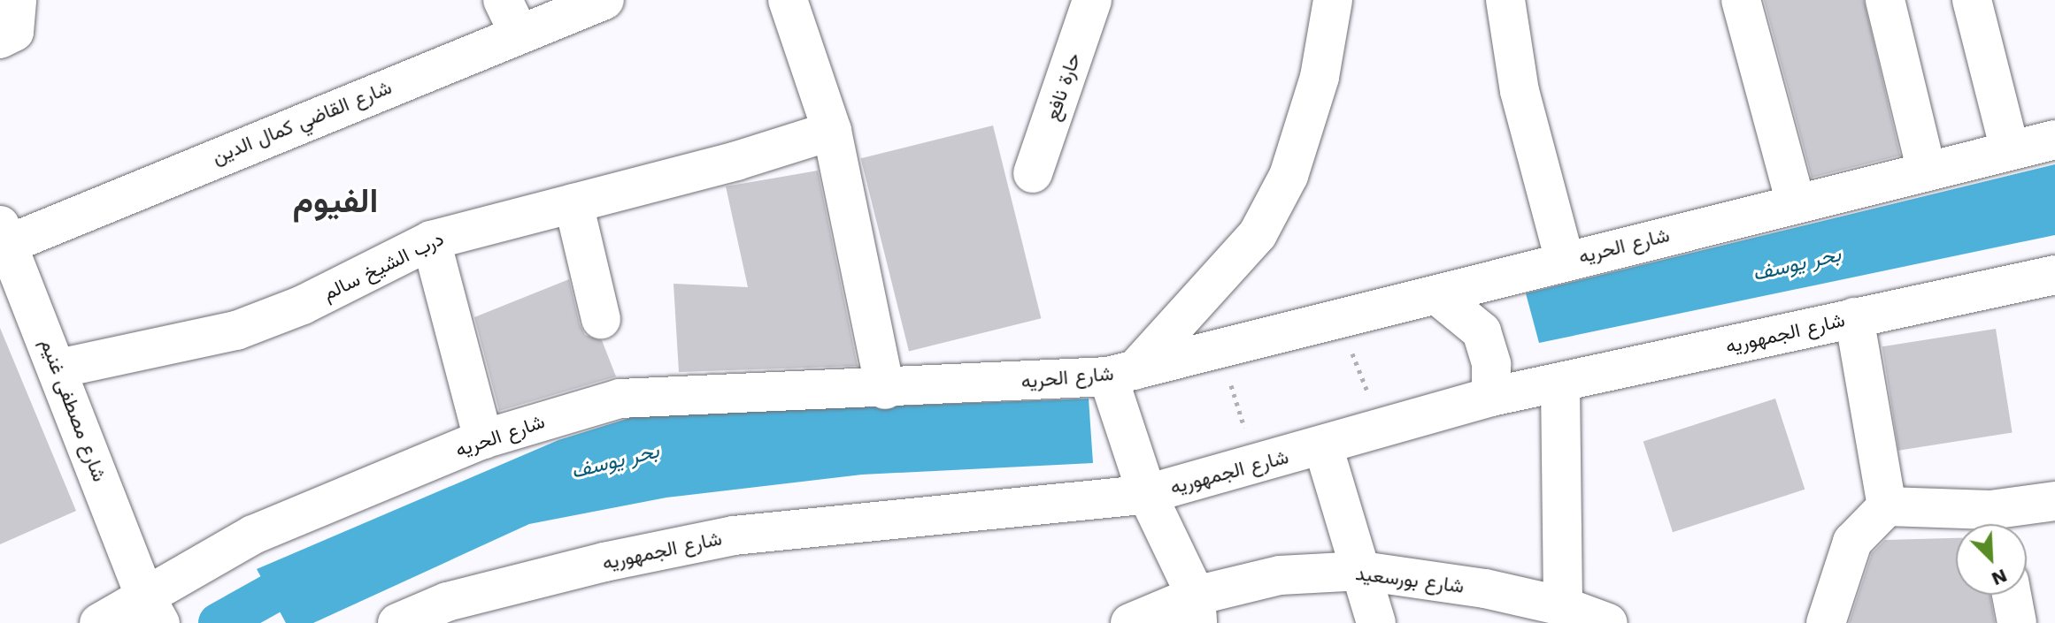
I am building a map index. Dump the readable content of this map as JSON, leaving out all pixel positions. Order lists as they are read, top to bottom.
{
  "streets": {
    "street": [
      "حارة نافع",
      "شارع القاضي كمال الدين",
      "شارع الحريه",
      "درب الشيخ سالم",
      "شارع الجمهوريه",
      "شارع مصطفى غنيم",
      "شارع بورسعيد"
    ]
  },
  "crossings": [
    ["شارع القاضي كمال الدين", "شارع مصطفى غنيم"],
    ["شارع الحريه", "شارع مصطفى غنيم"],
    ["درب الشيخ سالم", "شارع مصطفى غنيم"]
  ],
  "districts": ["الفيوم"],
  "water": ["بحر يوسف"],
  "north": "bottom right"
}
